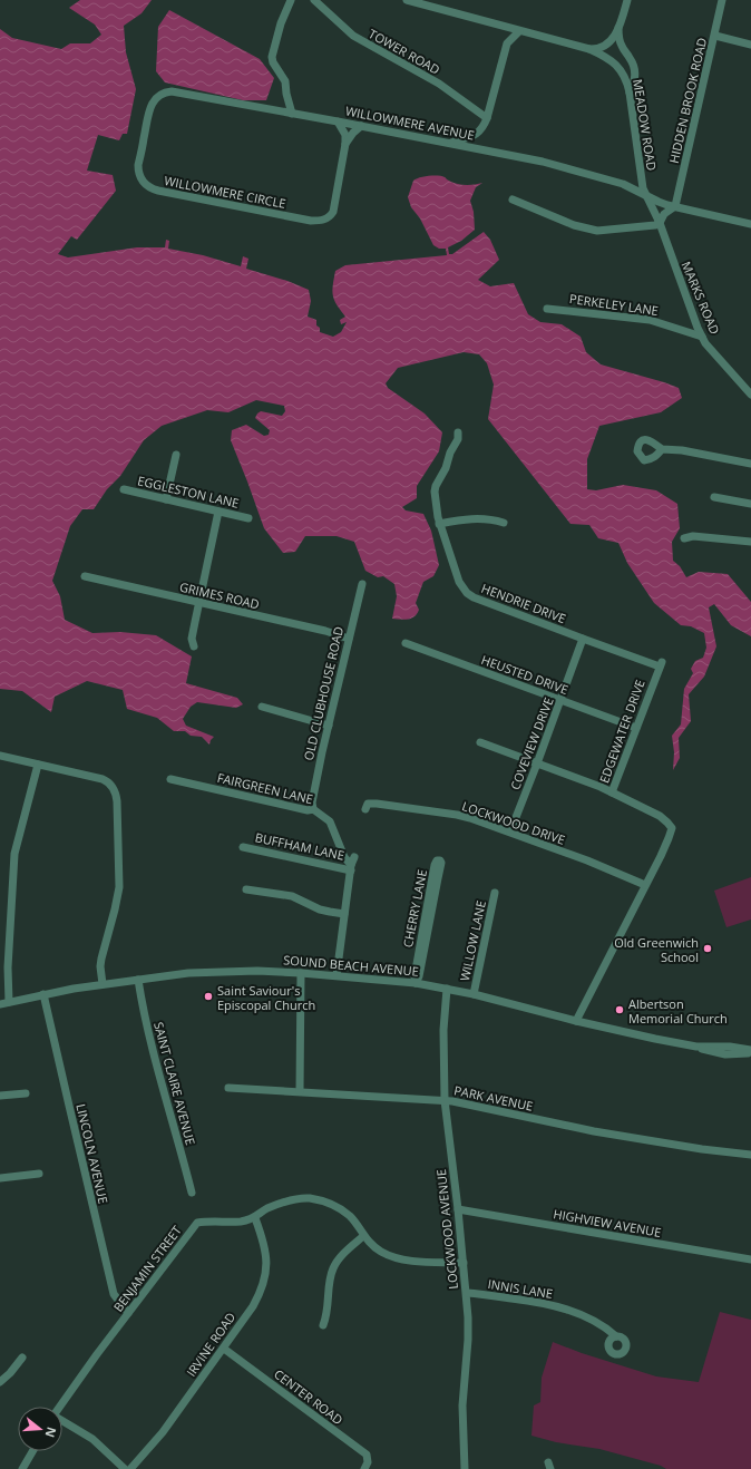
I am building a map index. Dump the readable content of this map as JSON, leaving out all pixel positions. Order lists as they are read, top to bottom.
{
  "streets": {
    "street": [
      "TOWER ROAD",
      "HIDDEN BROOK ROAD",
      "WILLOWMERE AVENUE",
      "MEADOW ROAD",
      "WILLOWMERE CIRCLE",
      "MARKS ROAD",
      "PERKELEY LANE",
      "EGGLESTON LANE",
      "GRIMES ROAD",
      "HENDRIE DRIVE",
      "HEUSTED DRIVE",
      "OLD CLUBHOUSE ROAD",
      "EDGEWATER DRIVE",
      "COVEVIEW DRIVE",
      "FAIRGREEN LANE",
      "LOCKWOOD DRIVE",
      "BUFFHAM LANE",
      "CHERRY LANE",
      "WILLOW LANE",
      "SOUND BEACH AVENUE",
      "SAINT CLAIRE AVENUE",
      "PARK AVENUE",
      "LINCOLN AVENUE",
      "HIGHVIEW AVENUE",
      "LOCKWOOD AVENUE",
      "BENJAMIN STREET",
      "INNIS LANE",
      "IRVINE ROAD",
      "CENTER ROAD"
    ]
  },
  "crossings": [
    ["WILLOWMERE AVENUE", "MEADOW ROAD"],
    ["WILLOWMERE AVENUE", "WILLOWMERE CIRCLE"],
    ["WILLOWMERE AVENUE", "MARKS ROAD"],
    ["MEADOW ROAD", "MARKS ROAD"],
    ["MARKS ROAD", "PERKELEY LANE"],
    ["GRIMES ROAD", "OLD CLUBHOUSE ROAD"],
    ["HENDRIE DRIVE", "EDGEWATER DRIVE"],
    ["HENDRIE DRIVE", "COVEVIEW DRIVE"],
    ["HEUSTED DRIVE", "EDGEWATER DRIVE"],
    ["HEUSTED DRIVE", "COVEVIEW DRIVE"],
    ["OLD CLUBHOUSE ROAD", "FAIRGREEN LANE"],
    ["EDGEWATER DRIVE", "LOCKWOOD DRIVE"],
    ["EDGEWATER DRIVE", "SOUND BEACH AVENUE"],
    ["COVEVIEW DRIVE", "LOCKWOOD DRIVE"],
    ["FAIRGREEN LANE", "BUFFHAM LANE"],
    ["CHERRY LANE", "SOUND BEACH AVENUE"],
    ["WILLOW LANE", "SOUND BEACH AVENUE"],
    ["SOUND BEACH AVENUE", "SAINT CLAIRE AVENUE"],
    ["SOUND BEACH AVENUE", "LINCOLN AVENUE"],
    ["SOUND BEACH AVENUE", "LOCKWOOD AVENUE"],
    ["PARK AVENUE", "LOCKWOOD AVENUE"],
    ["LINCOLN AVENUE", "BENJAMIN STREET"],
    ["HIGHVIEW AVENUE", "LOCKWOOD AVENUE"],
    ["LOCKWOOD AVENUE", "BENJAMIN STREET"],
    ["LOCKWOOD AVENUE", "INNIS LANE"],
    ["BENJAMIN STREET", "IRVINE ROAD"],
    ["IRVINE ROAD", "CENTER ROAD"]
  ],
  "places": ["Old Greenwich School", "Saint Saviour's Episcopal Church", "Albertson Memorial Church"],
  "north": "right"
}
